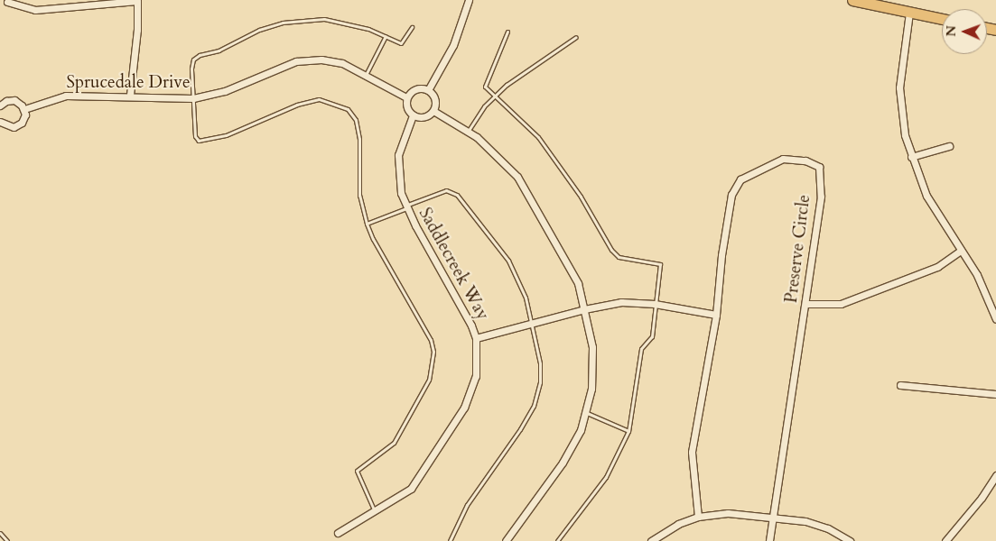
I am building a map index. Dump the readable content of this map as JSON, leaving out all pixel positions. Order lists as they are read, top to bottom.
{
  "streets": {
    "street": ["Sprucedale Drive", "Preserve Circle", "Saddlecreek Way"]
  },
  "crossings": [
    ["Sprucedale Drive", "Saddlecreek Way"]
  ],
  "north": "left"
}
